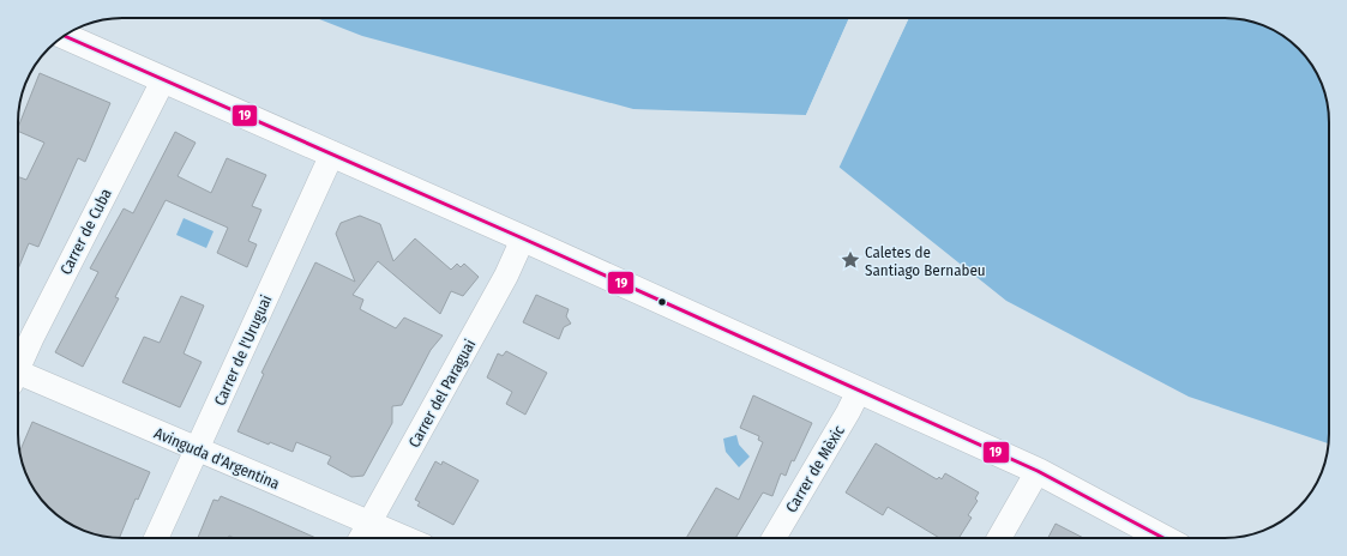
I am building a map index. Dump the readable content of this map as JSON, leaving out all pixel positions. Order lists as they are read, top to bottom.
{
  "streets": {
    "street": [
      "Carrer de Cuba",
      "Carrer de l'Uruguai",
      "Carrer del Paraguai",
      "Avinguda d'Argentina",
      "Carrer de Mèxic"
    ]
  },
  "crossings": [
    ["Carrer de l'Uruguai", "Avinguda d'Argentina"],
    ["Carrer del Paraguai", "Avinguda d'Argentina"]
  ],
  "places": {
    "place": ["Caletes de Santiago Bernabeu"]
  },
  "lines": ["transit line 19"]
}
